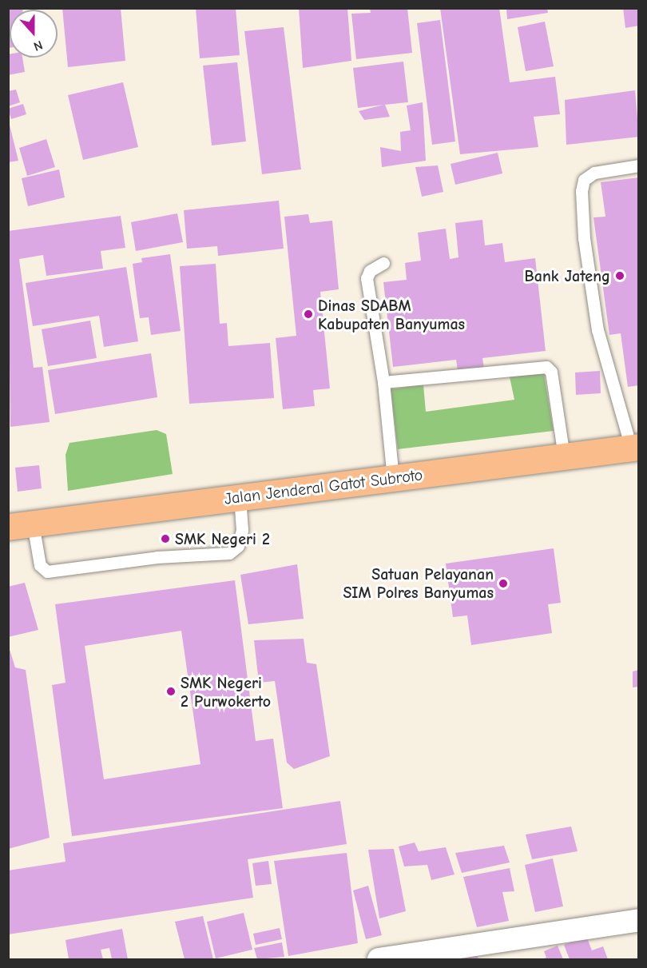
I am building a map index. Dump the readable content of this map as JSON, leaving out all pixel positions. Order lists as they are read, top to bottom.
{
  "streets": {
    "main road": ["Jalan Jenderal Gatot Subroto"]
  },
  "places": [
    "Bank Jateng",
    "Dinas SDABM Kabupaten Banyumas",
    "SMK Negeri 2",
    "Satuan Pelayanan SIM Polres Banyumas",
    "SMK Negeri 2 Purwokerto"
  ],
  "north": "bottom"
}
